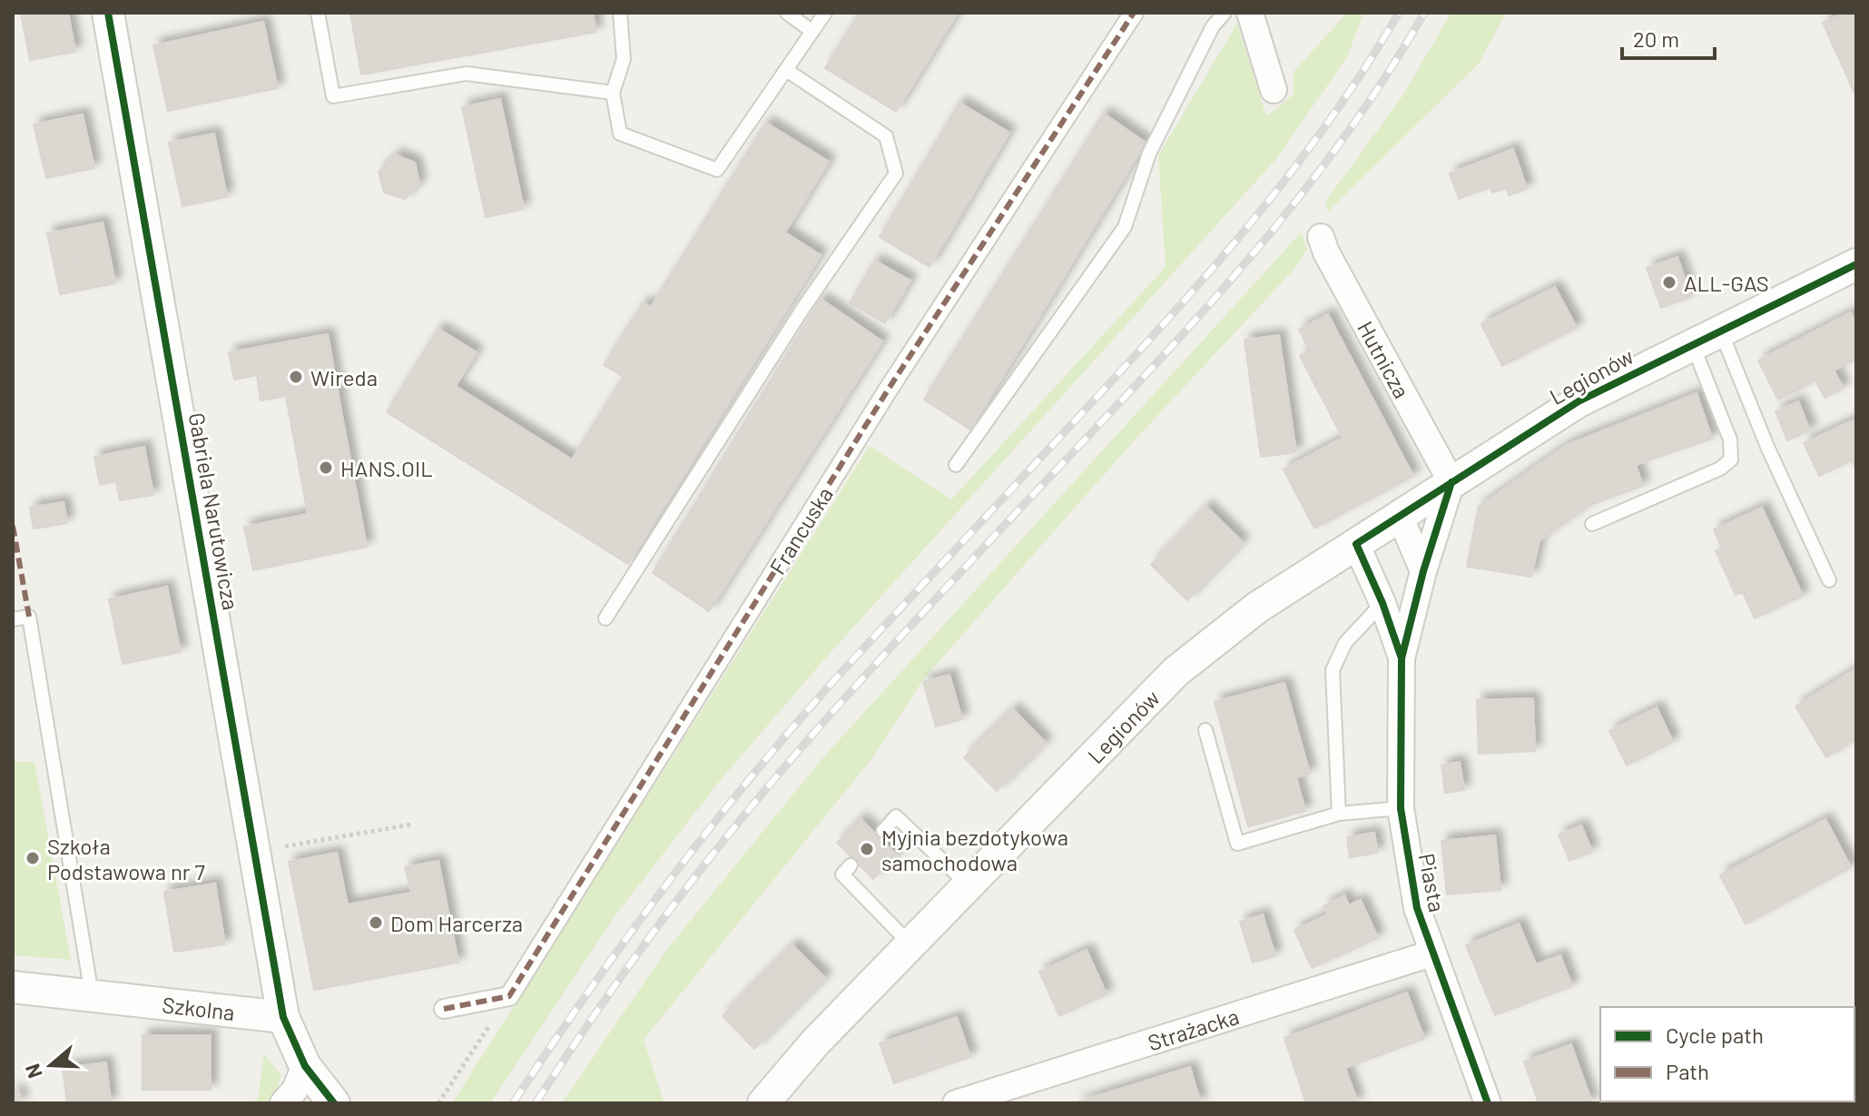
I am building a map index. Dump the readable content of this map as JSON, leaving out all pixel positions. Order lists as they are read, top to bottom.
{
  "streets": {
    "street": [
      "Hutnicza",
      "Legionów",
      "Gabriela Narutowicza",
      "Francuska",
      "Piasta",
      "Szkolna",
      "Strażacka"
    ]
  },
  "crossings": [
    ["Hutnicza", "Legionów"],
    ["Hutnicza", "Piasta"],
    ["Legionów", "Piasta"],
    ["Gabriela Narutowicza", "Szkolna"],
    ["Piasta", "Strażacka"]
  ],
  "places": [
    "ALL-GAS",
    "Wireda",
    "HANS.OIL",
    "Myjnia bezdotykowa samochodowa",
    "Szkoła Podstawowa nr 7",
    "Dom Harcerza"
  ],
  "legend": ["Cycle path", "Path"],
  "scale_bar": "20 m",
  "north": "left"
}
